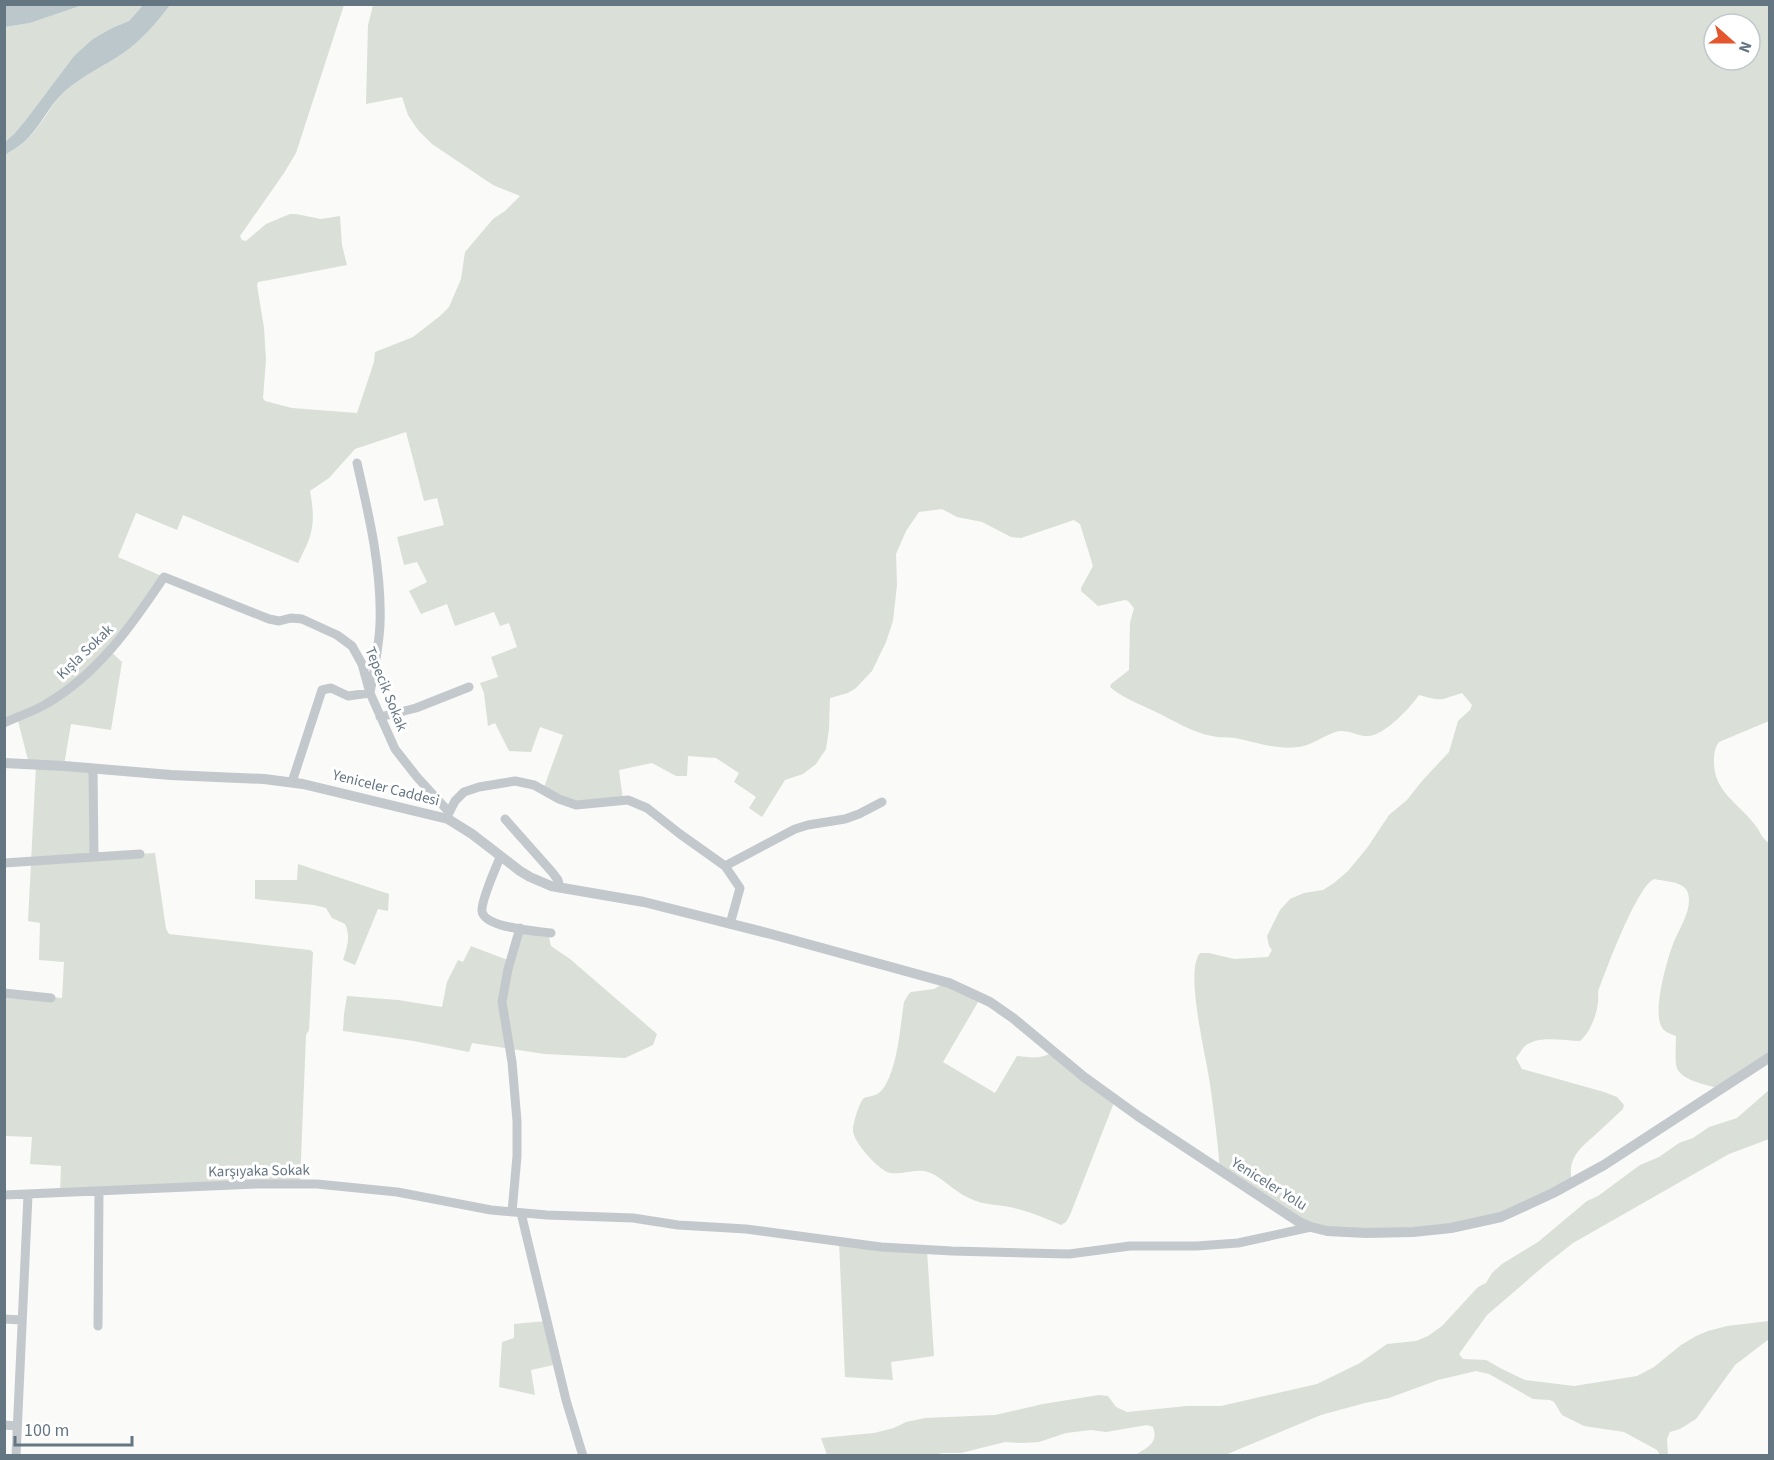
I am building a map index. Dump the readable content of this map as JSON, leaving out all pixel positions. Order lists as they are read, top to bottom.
{
  "streets": {
    "street": [
      "Kışla Sokak",
      "Tepecik Sokak",
      "Yeniceler Caddesi",
      "Karşıyaka Sokak",
      "Yeniceler Yolu"
    ]
  },
  "crossings": [
    ["Kışla Sokak", "Tepecik Sokak"],
    ["Tepecik Sokak", "Yeniceler Caddesi"],
    ["Yeniceler Caddesi", "Yeniceler Yolu"],
    ["Karşıyaka Sokak", "Yeniceler Yolu"]
  ],
  "scale_bar": "100 m",
  "north": "right"
}
